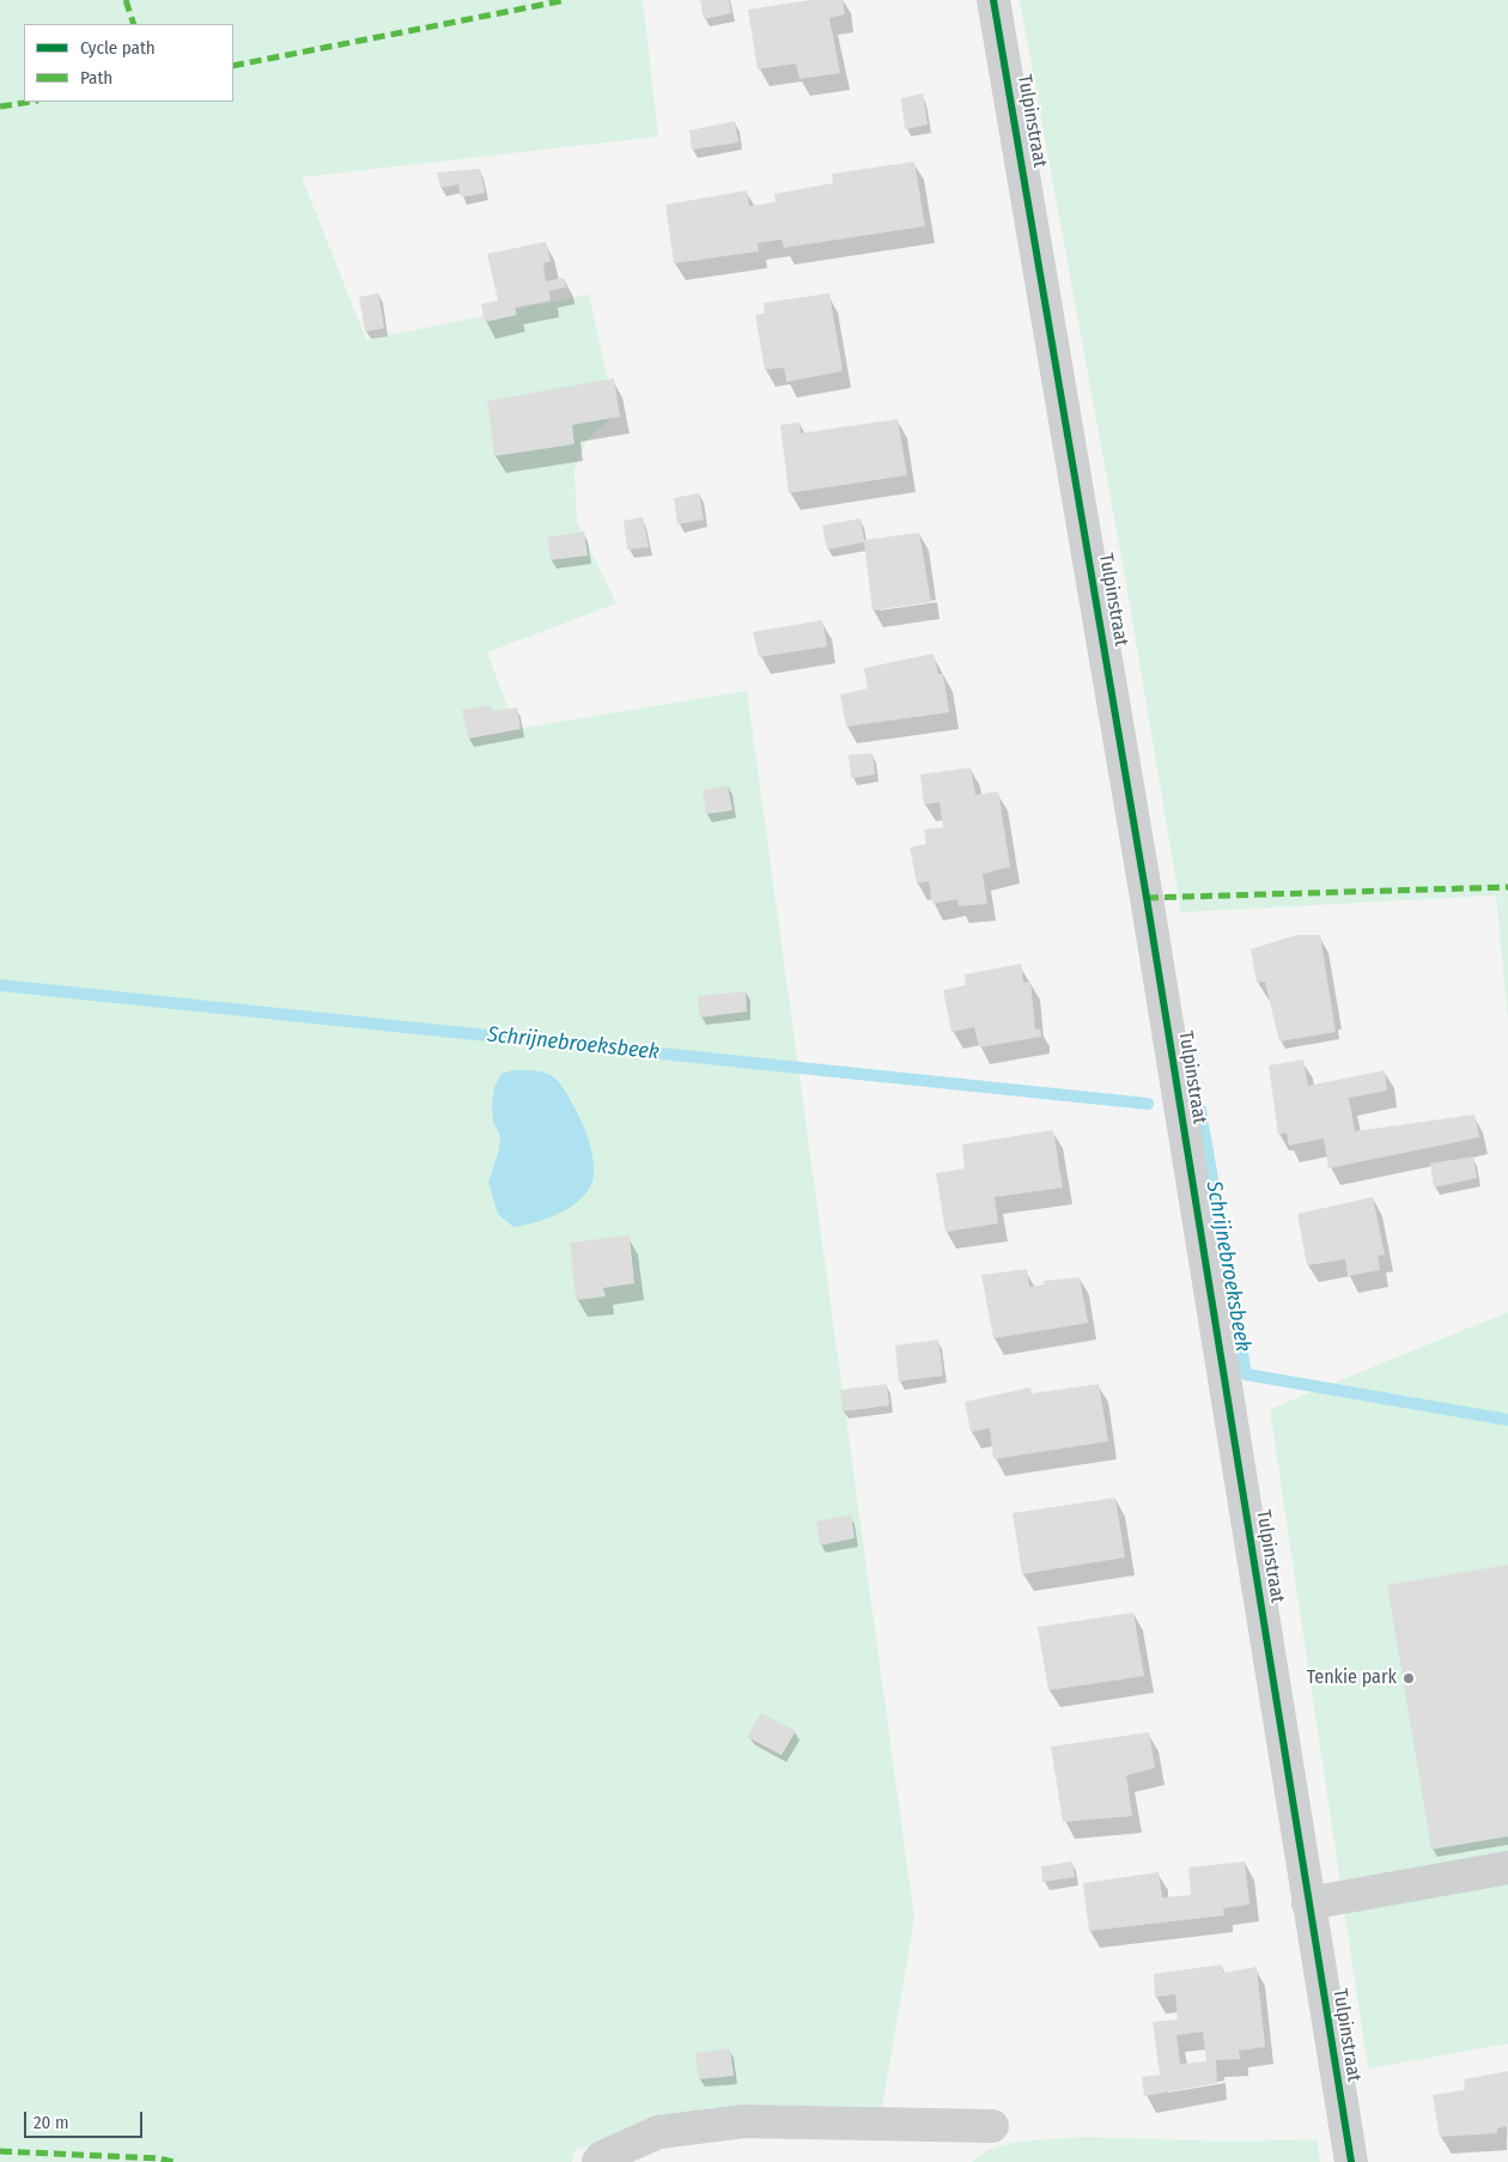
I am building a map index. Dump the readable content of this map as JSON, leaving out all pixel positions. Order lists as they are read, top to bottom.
{
  "streets": {
    "street": ["Tulpinstraat"]
  },
  "water": ["Schrijnebroeksbeek"],
  "places": ["Tenkie park"],
  "legend": ["Cycle path", "Path"],
  "scale_bar": "20 m"
}
